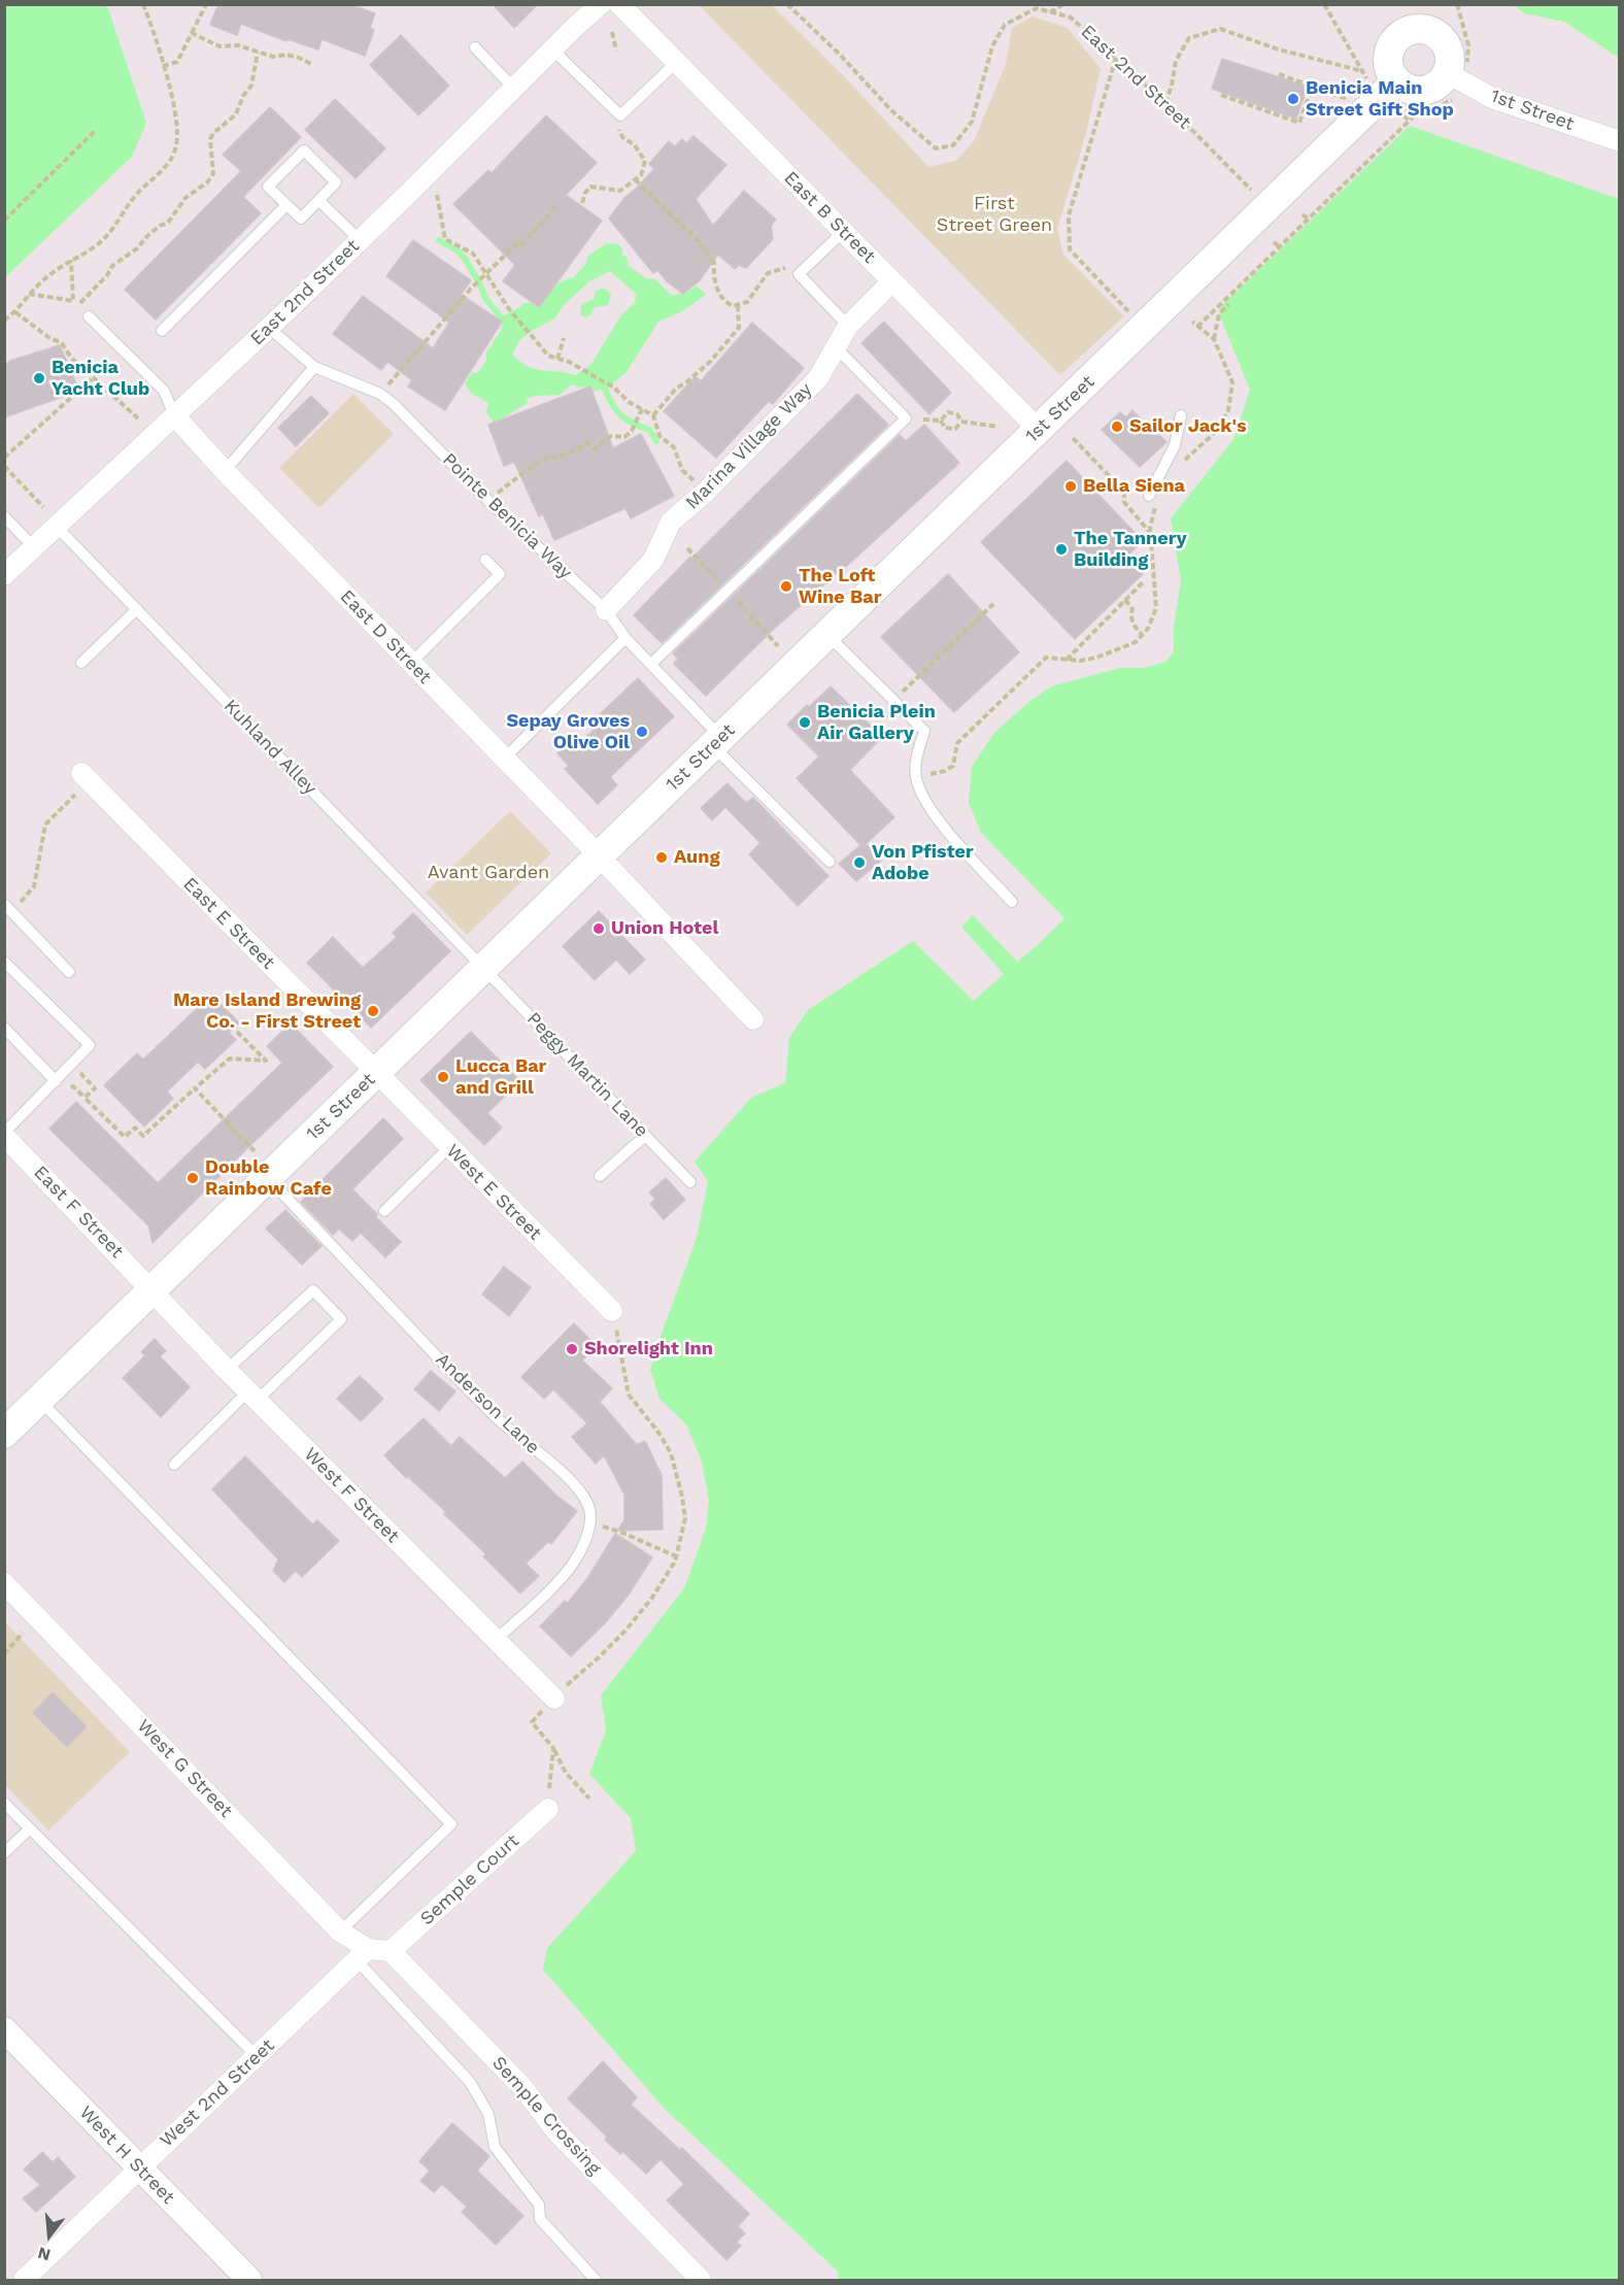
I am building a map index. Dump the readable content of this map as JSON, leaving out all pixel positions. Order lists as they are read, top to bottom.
{
  "streets": {
    "main road": ["1st Street"],
    "street": [
      "East 2nd Street",
      "East B Street",
      "Marina Village Way",
      "East D Street",
      "East E Street",
      "West E Street",
      "East F Street",
      "West F Street",
      "West G Street",
      "Semple Court",
      "West 2nd Street",
      "Semple Crossing",
      "West H Street"
    ],
    "lane": [
      "Pointe Benicia Way",
      "Kuhland Alley",
      "Peggy Martin Lane",
      "Anderson Lane"
    ]
  },
  "crossings": [
    ["East 2nd Street", "1st Street"],
    ["East 2nd Street", "Pointe Benicia Way"],
    ["East 2nd Street", "East D Street"],
    ["East 2nd Street", "Kuhland Alley"],
    ["1st Street", "East B Street"],
    ["1st Street", "Pointe Benicia Way"],
    ["1st Street", "East D Street"],
    ["1st Street", "Kuhland Alley"],
    ["1st Street", "East E Street"],
    ["1st Street", "Peggy Martin Lane"],
    ["1st Street", "West E Street"],
    ["1st Street", "East F Street"],
    ["1st Street", "Anderson Lane"],
    ["1st Street", "West F Street"],
    ["East B Street", "Marina Village Way"],
    ["Marina Village Way", "Pointe Benicia Way"],
    ["Kuhland Alley", "Peggy Martin Lane"],
    ["East E Street", "West E Street"],
    ["East F Street", "West F Street"],
    ["Anderson Lane", "West F Street"],
    ["West G Street", "West 2nd Street"],
    ["Semple Court", "Semple Crossing"],
    ["West 2nd Street", "West H Street"]
  ],
  "parks": ["First Street Green", "Avant Garden"],
  "places": [
    "Benicia Main Street Gift Shop",
    "Benicia Yacht Club",
    "Sailor Jack's",
    "Bella Siena",
    "The Tannery Building",
    "The Loft Wine Bar",
    "Benicia Plein Air Gallery",
    "Sepay Groves Olive Oil",
    "Aung",
    "Von Pfister Adobe",
    "Union Hotel",
    "Mare Island Brewing Co. - First Street",
    "Lucca Bar and Grill",
    "Double Rainbow Cafe",
    "Shorelight Inn"
  ],
  "north": "bottom"
}
